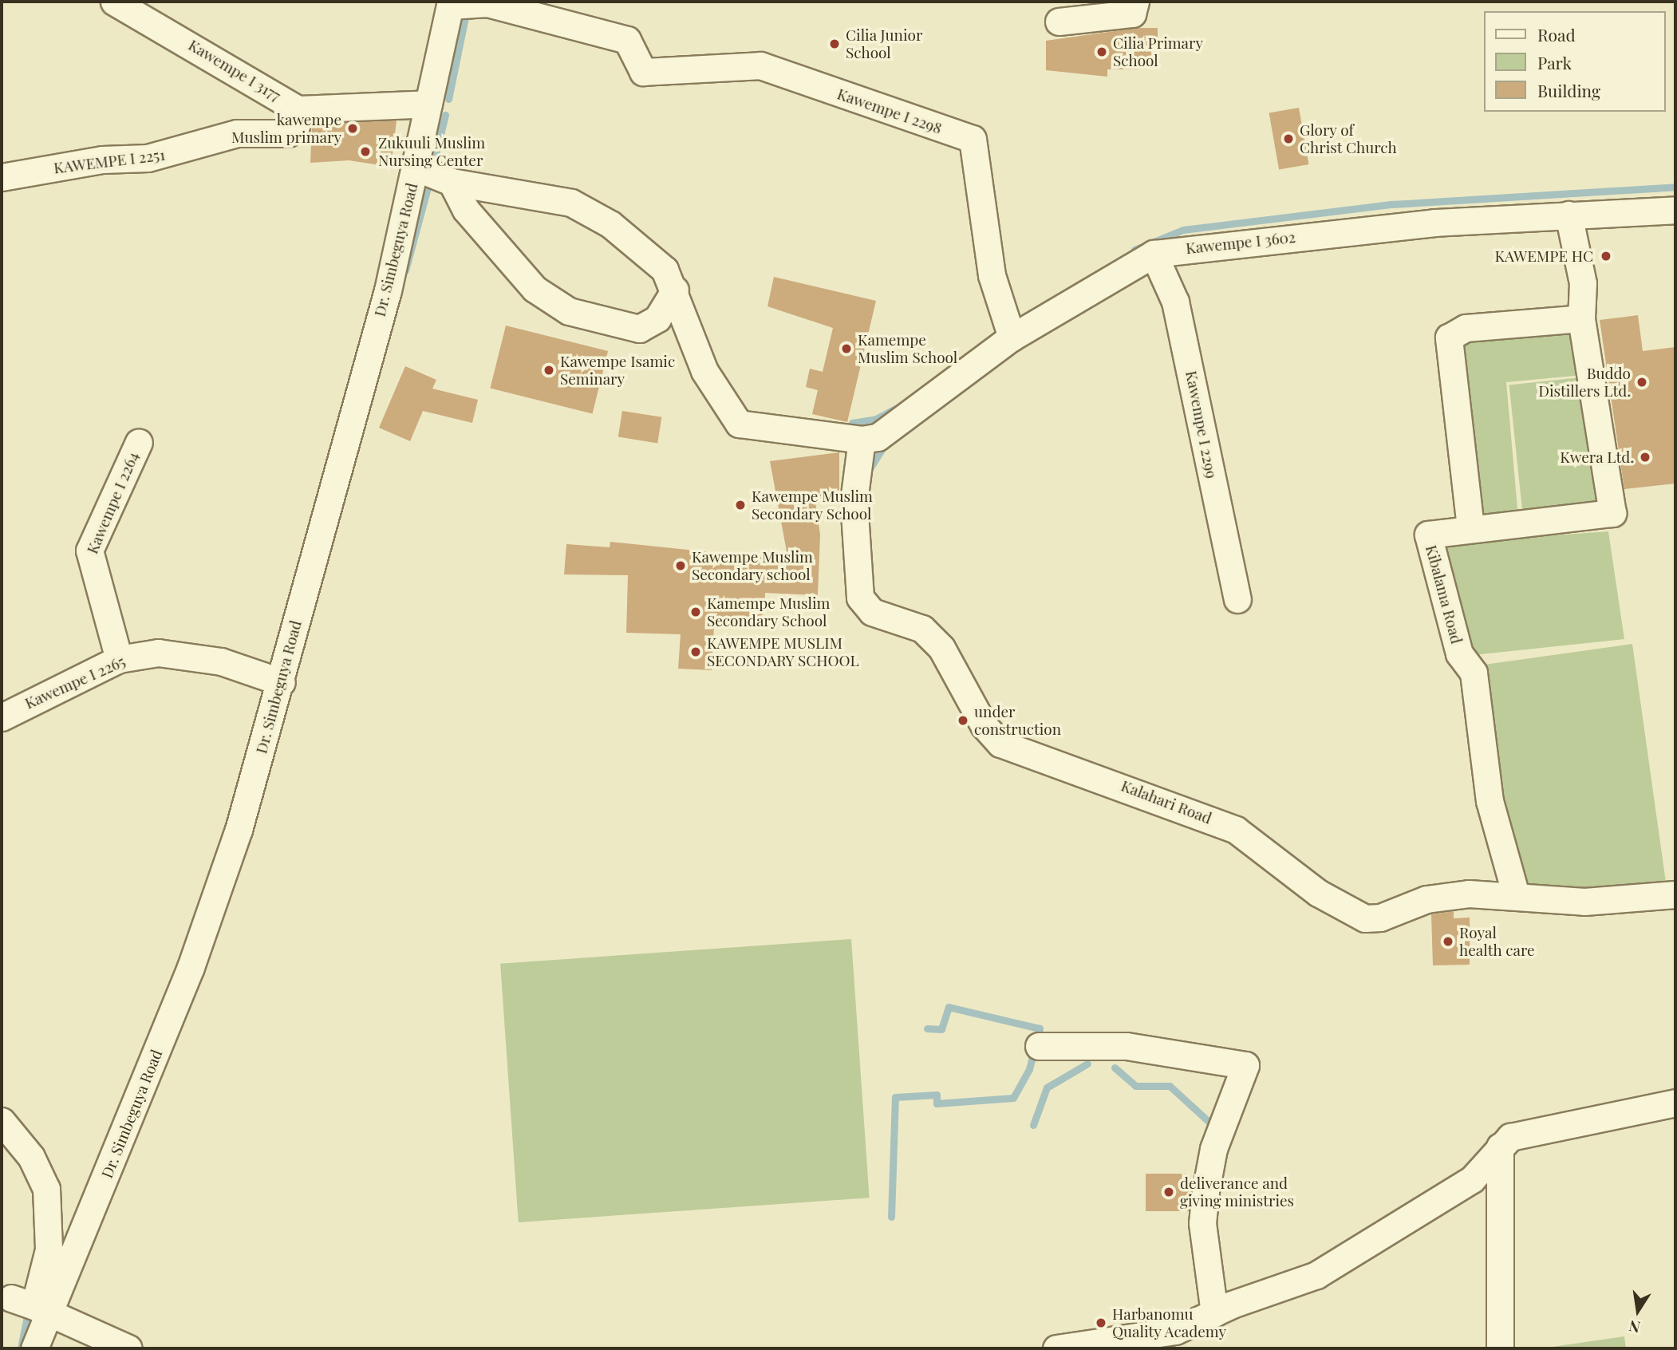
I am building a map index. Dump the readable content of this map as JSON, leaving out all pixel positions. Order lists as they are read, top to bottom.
{
  "streets": {
    "street": [
      "Kawempe I 3177",
      "Kawempe I 2298",
      "KAWEMPE I 2251",
      "Kawempe I 3602",
      "Dr. Simbeguya Road",
      "Kawempe I 2299",
      "Kawempe I 2264",
      "Kibalama Road",
      "Kawempe I 2265",
      "Kalahari Road"
    ]
  },
  "crossings": [
    ["Kawempe I 3177", "KAWEMPE I 2251"],
    ["Kawempe I 3177", "Dr. Simbeguya Road"],
    ["Kawempe I 2298", "Kawempe I 3602"],
    ["Kawempe I 2298", "Dr. Simbeguya Road"],
    ["Kawempe I 3602", "Kawempe I 2299"],
    ["Kawempe I 3602", "Kalahari Road"],
    ["Dr. Simbeguya Road", "Kawempe I 2265"],
    ["Kawempe I 2264", "Kawempe I 2265"],
    ["Kibalama Road", "Kalahari Road"]
  ],
  "places": [
    "Cilia Junior School",
    "Cilia Primary School",
    "kawempe Muslim primary",
    "Glory of Christ Church",
    "Zukuuli Muslim Nursing Center",
    "KAWEMPE HC",
    "Kamempe Muslim School",
    "Kawempe Isamic Seminary",
    "Buddo Distillers Ltd.",
    "Kwera Ltd.",
    "Kawempe Muslim Secondary School",
    "Kawempe Muslim Secondary school",
    "Kamempe Muslim Secondary School",
    "KAWEMPE MUSLIM SECONDARY SCHOOL",
    "under construction",
    "Royal health care",
    "deliverance and giving ministries",
    "Harbanomu Quality Academy"
  ],
  "legend": ["Road", "Park", "Building"],
  "north": "bottom"
}
